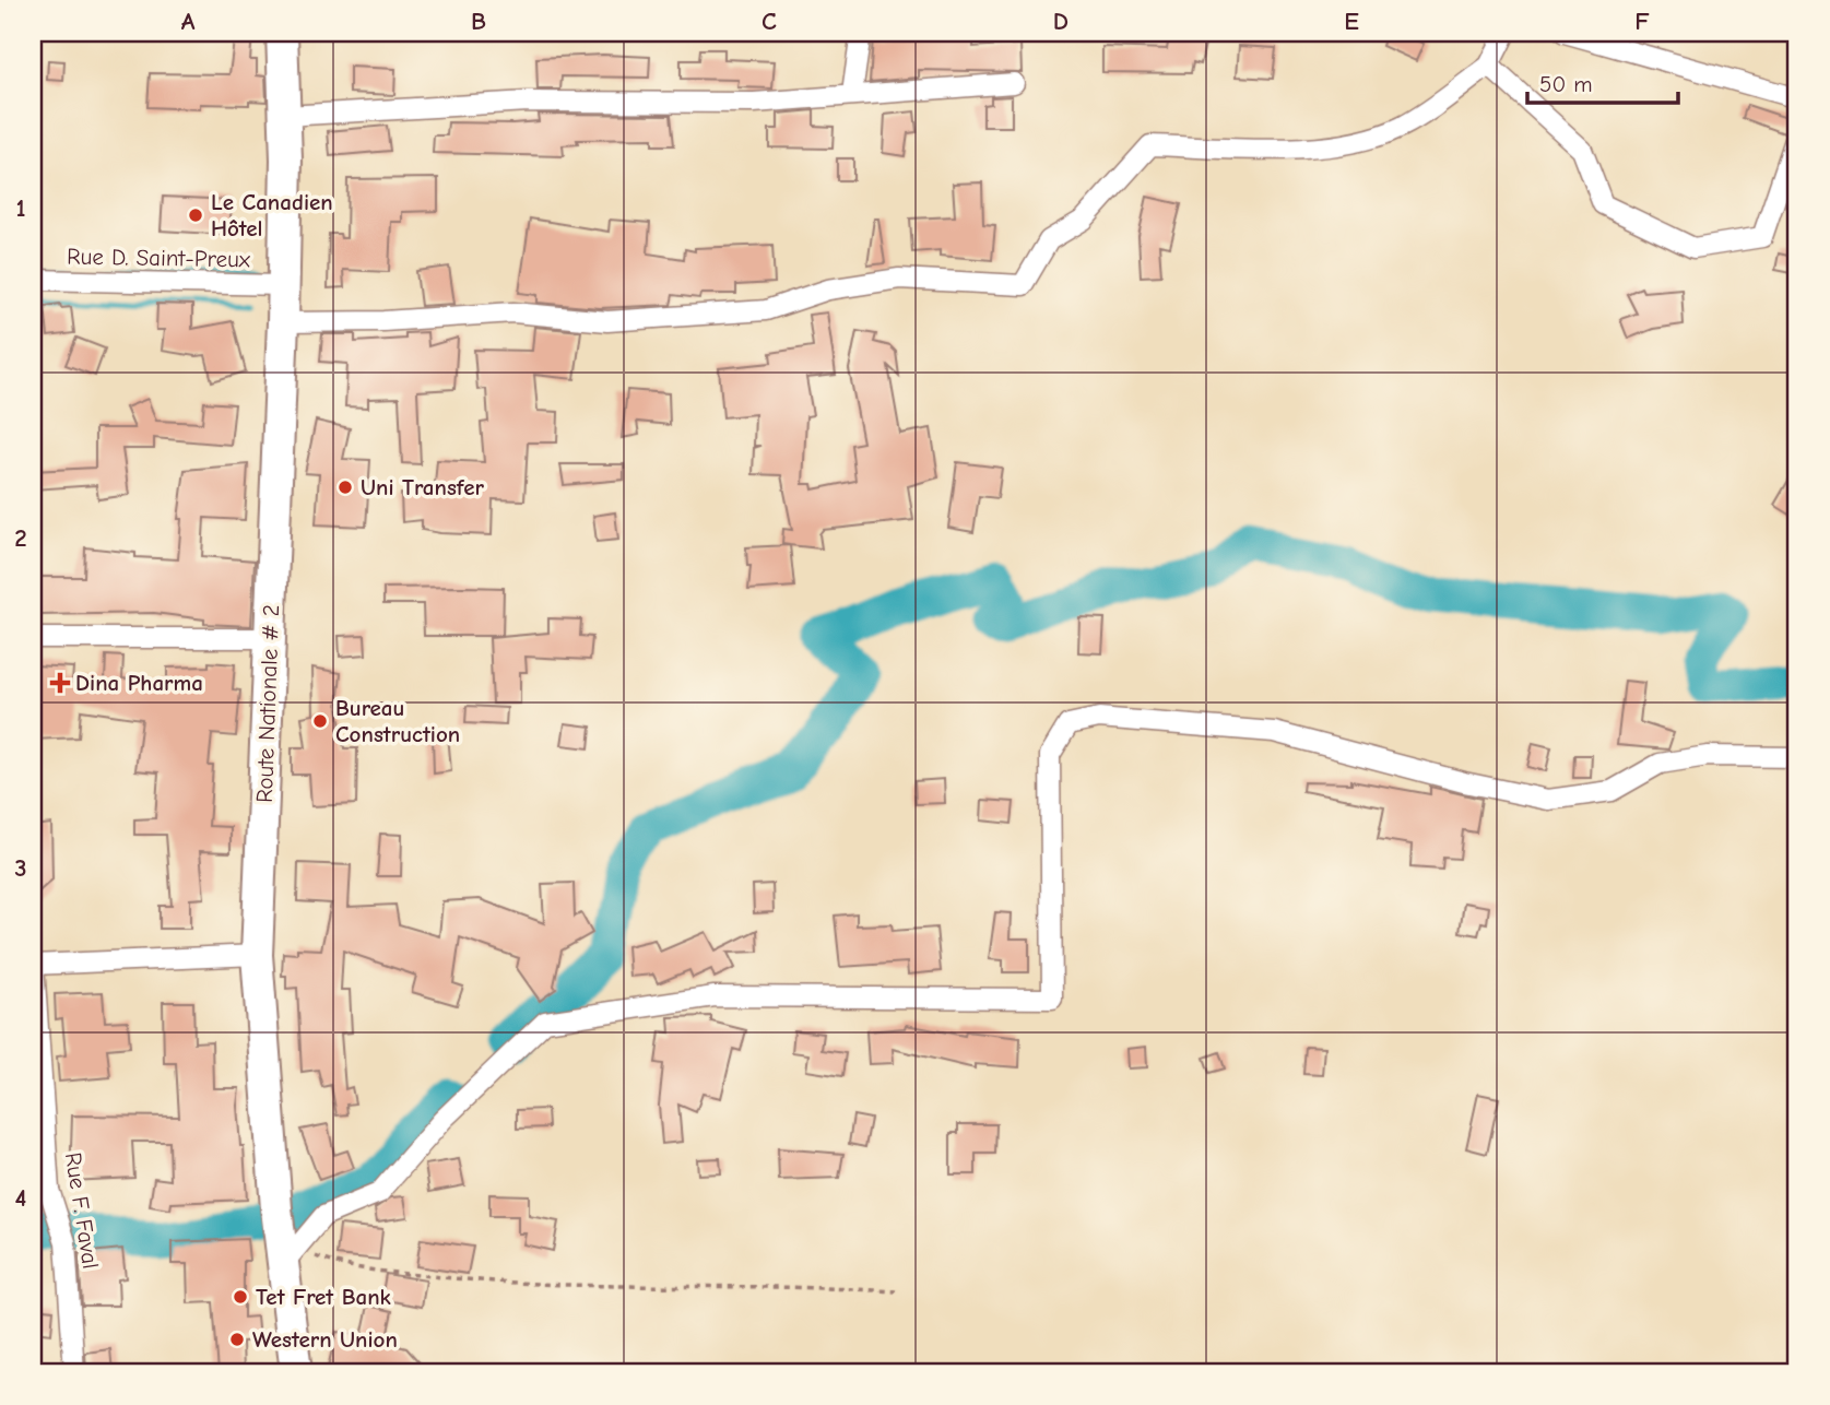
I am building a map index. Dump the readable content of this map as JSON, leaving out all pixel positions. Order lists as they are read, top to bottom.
{
  "streets": {
    "main road": ["Route Nationale # 2"],
    "street": ["Rue D. Saint-Preux", "Rue F. Faval"]
  },
  "crossings": [
    ["Rue D. Saint-Preux", "Route Nationale # 2"]
  ],
  "places": {
    "other": [
      "Le Canadien Hôtel",
      "Uni Transfer",
      "Bureau Construction",
      "Tet Fret Bank",
      "Western Union"
    ],
    "health": ["Dina Pharma"]
  },
  "scale_bar": "50 m",
  "grid": {
    "columns": [
      "A",
      "B",
      "C",
      "D",
      "E",
      "F"
    ],
    "rows": [
      "1",
      "2",
      "3",
      "4"
    ]
  }
}
